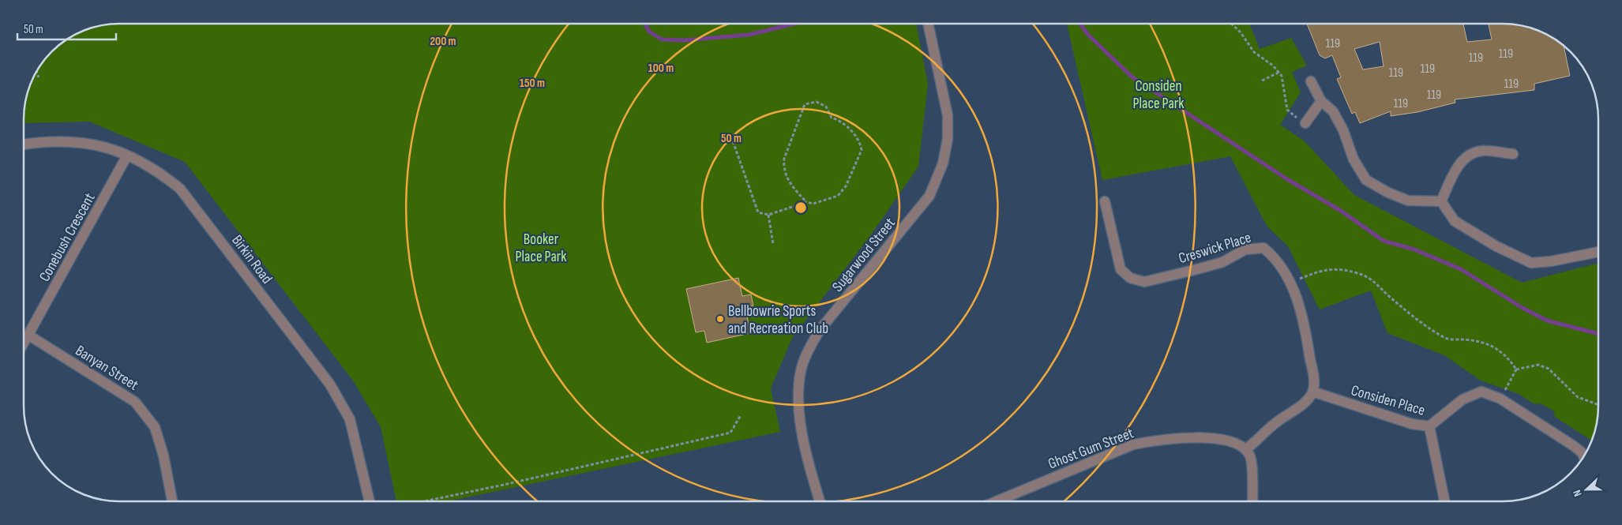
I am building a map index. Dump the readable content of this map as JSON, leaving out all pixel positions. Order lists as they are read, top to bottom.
{
  "streets": {
    "street": [
      "Conebush Crescent",
      "Creswick Place",
      "Sugarwood Street",
      "Birkin Road",
      "Banyan Street",
      "Considen Place",
      "Ghost Gum Street"
    ]
  },
  "crossings": [
    ["Conebush Crescent", "Birkin Road"],
    ["Conebush Crescent", "Banyan Street"],
    ["Creswick Place", "Considen Place"]
  ],
  "parks": ["Considen Place Park", "Booker Place Park"],
  "places": ["Bellbowrie Sports and Recreation Club"],
  "house_numbers": [
    "119",
    "119",
    "119",
    "119",
    "119",
    "119",
    "119",
    "119"
  ],
  "scale_bar": "50 m",
  "north": "left",
  "rings": [
    "200 m",
    "100 m",
    "150 m",
    "50 m"
  ]
}
